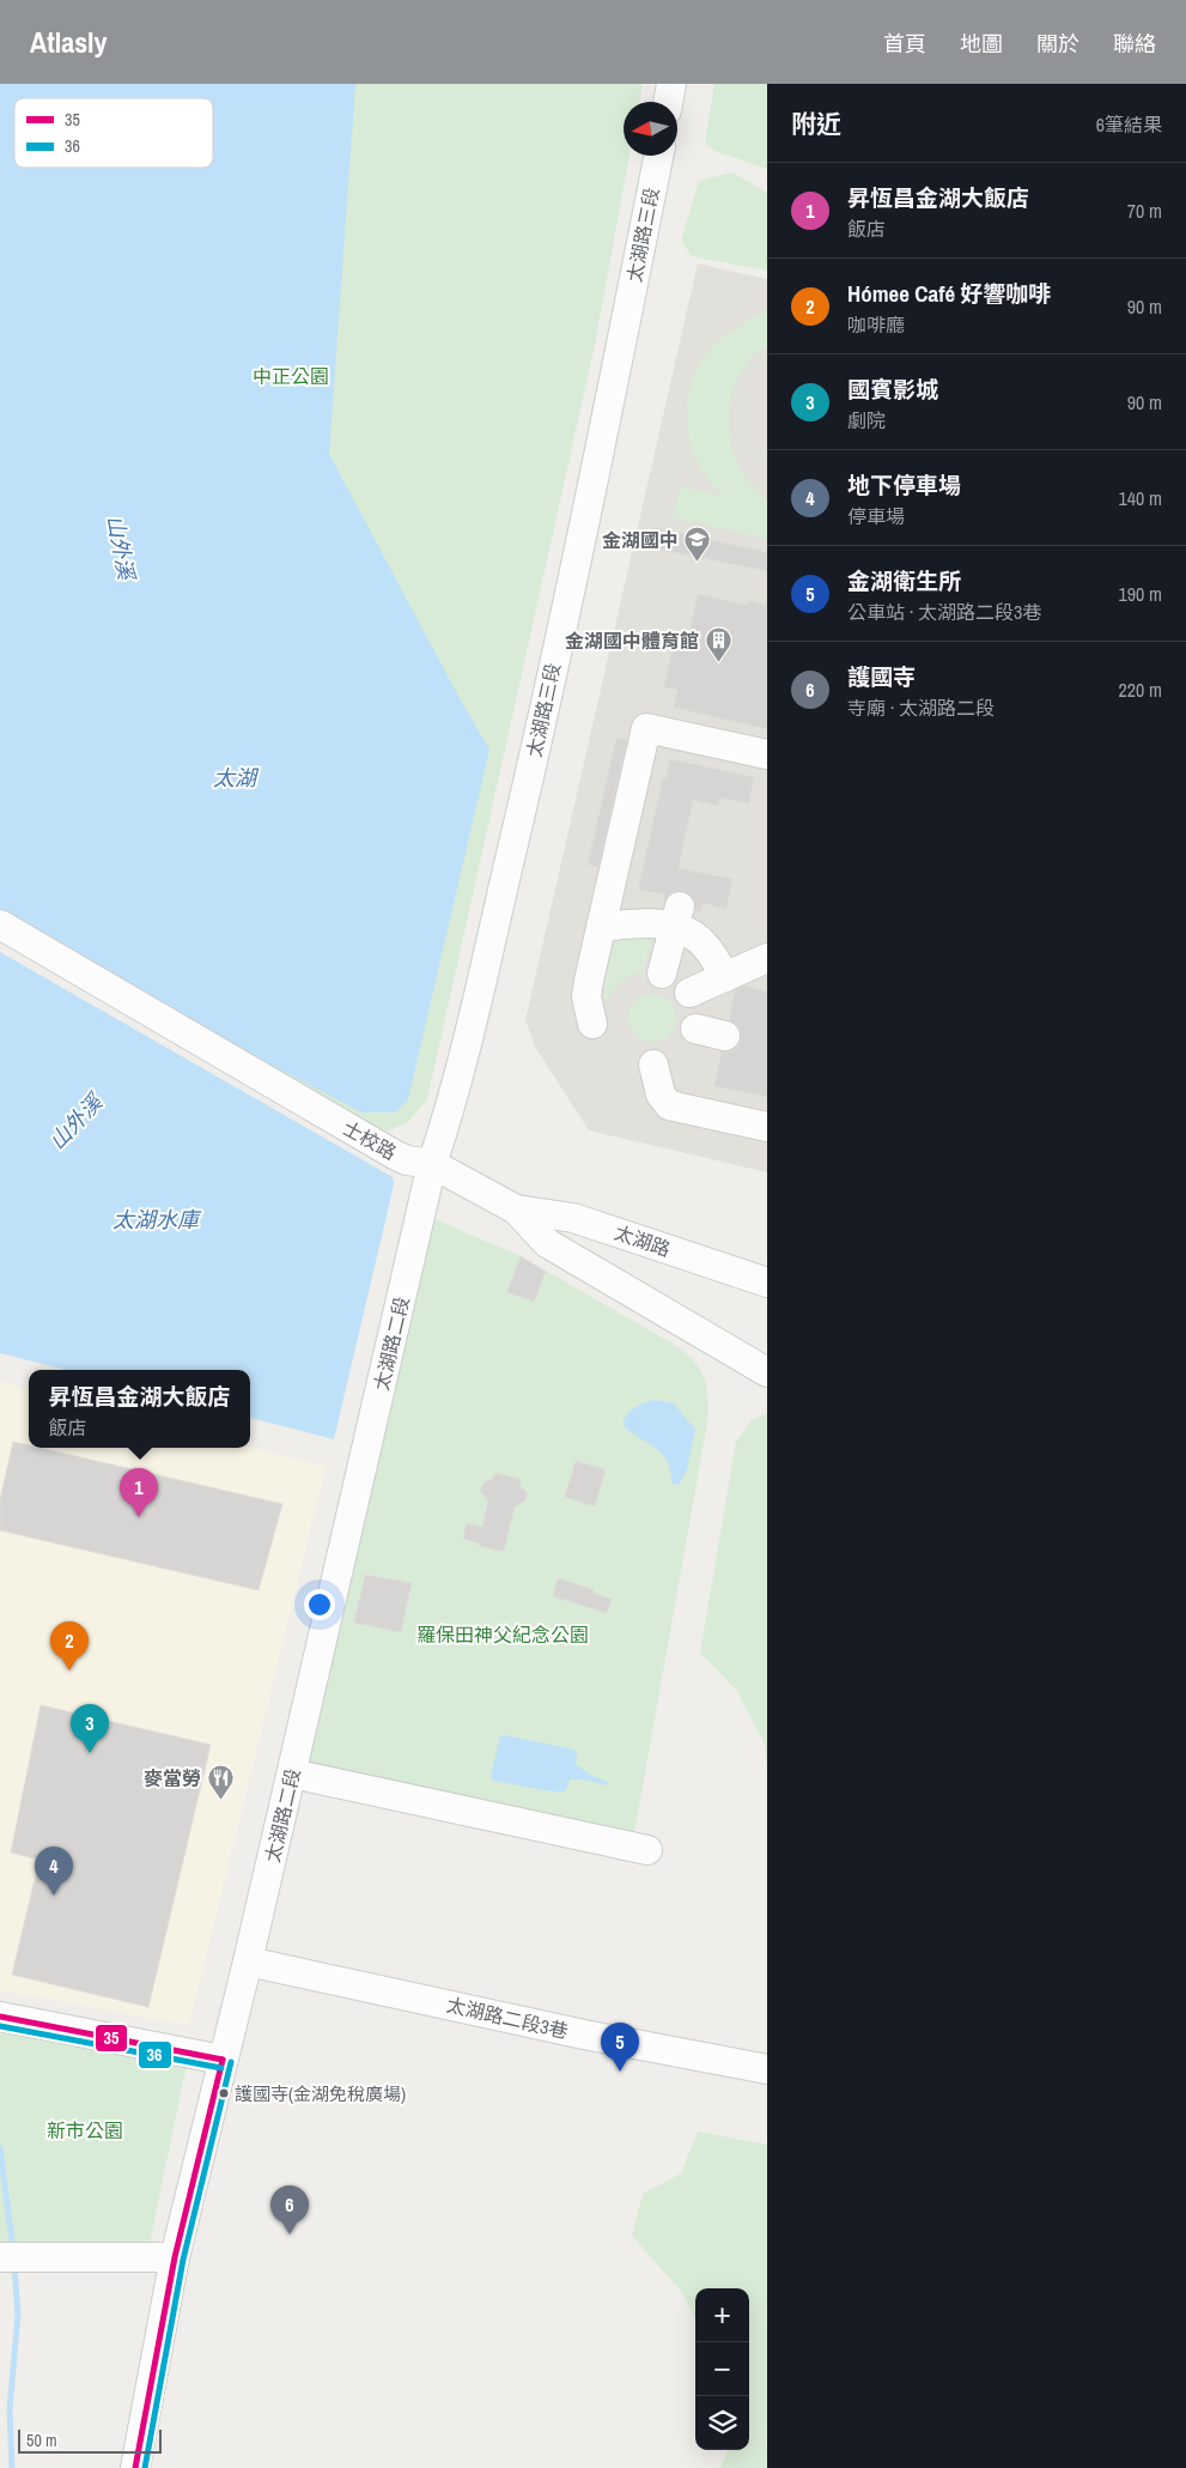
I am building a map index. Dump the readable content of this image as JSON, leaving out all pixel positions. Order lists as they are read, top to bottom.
{
  "streets": {
    "street": [
      "太湖路三段",
      "士校路",
      "太湖路",
      "太湖路二段",
      "太湖路二段3巷"
    ]
  },
  "crossings": [
    ["太湖路三段", "士校路"],
    ["太湖路三段", "太湖路二段"],
    ["士校路", "太湖路"],
    ["士校路", "太湖路二段"],
    ["太湖路二段", "太湖路二段3巷"]
  ],
  "water": ["山外溪", "太湖", "太湖水庫"],
  "parks": ["中正公園", "羅保田神父紀念公園", "新市公園"],
  "places": {
    "school or university": ["金湖國中"],
    "building": ["金湖國中體育館"],
    "restaurant": ["麥當勞"],
    "other": ["護國寺(金湖免稅廣場)"]
  },
  "lines": ["transit line 35", "transit line 36"],
  "legend": ["35", "36"],
  "scale_bar": "50 m",
  "north": "left",
  "page": {
    "header": "Atlasly",
    "nav": [
      "首頁",
      "地圖",
      "關於",
      "聯絡"
    ],
    "heading": ["附近", "6筆結果"],
    "list": [
      {
        "mark": "1",
        "name": "昇恆昌金湖大飯店",
        "note": "飯店",
        "value": "70 m"
      },
      {
        "mark": "2",
        "name": "Hómee Café 好響咖啡",
        "note": "咖啡廳",
        "value": "90 m"
      },
      {
        "mark": "3",
        "name": "國賓影城",
        "note": "劇院",
        "value": "90 m"
      },
      {
        "mark": "4",
        "name": "地下停車場",
        "note": "停車場",
        "value": "140 m"
      },
      {
        "mark": "5",
        "name": "金湖衛生所",
        "note": "公車站 · 太湖路二段3巷",
        "value": "190 m"
      },
      {
        "mark": "6",
        "name": "護國寺",
        "note": "寺廟 · 太湖路二段",
        "value": "220 m"
      }
    ],
    "popup": ["昇恆昌金湖大飯店", "飯店"],
    "pins": [
      "1",
      "2",
      "3",
      "4",
      "5",
      "6"
    ],
    "map_buttons": ["+", "−"],
    "scale": "50 m"
  }
}
